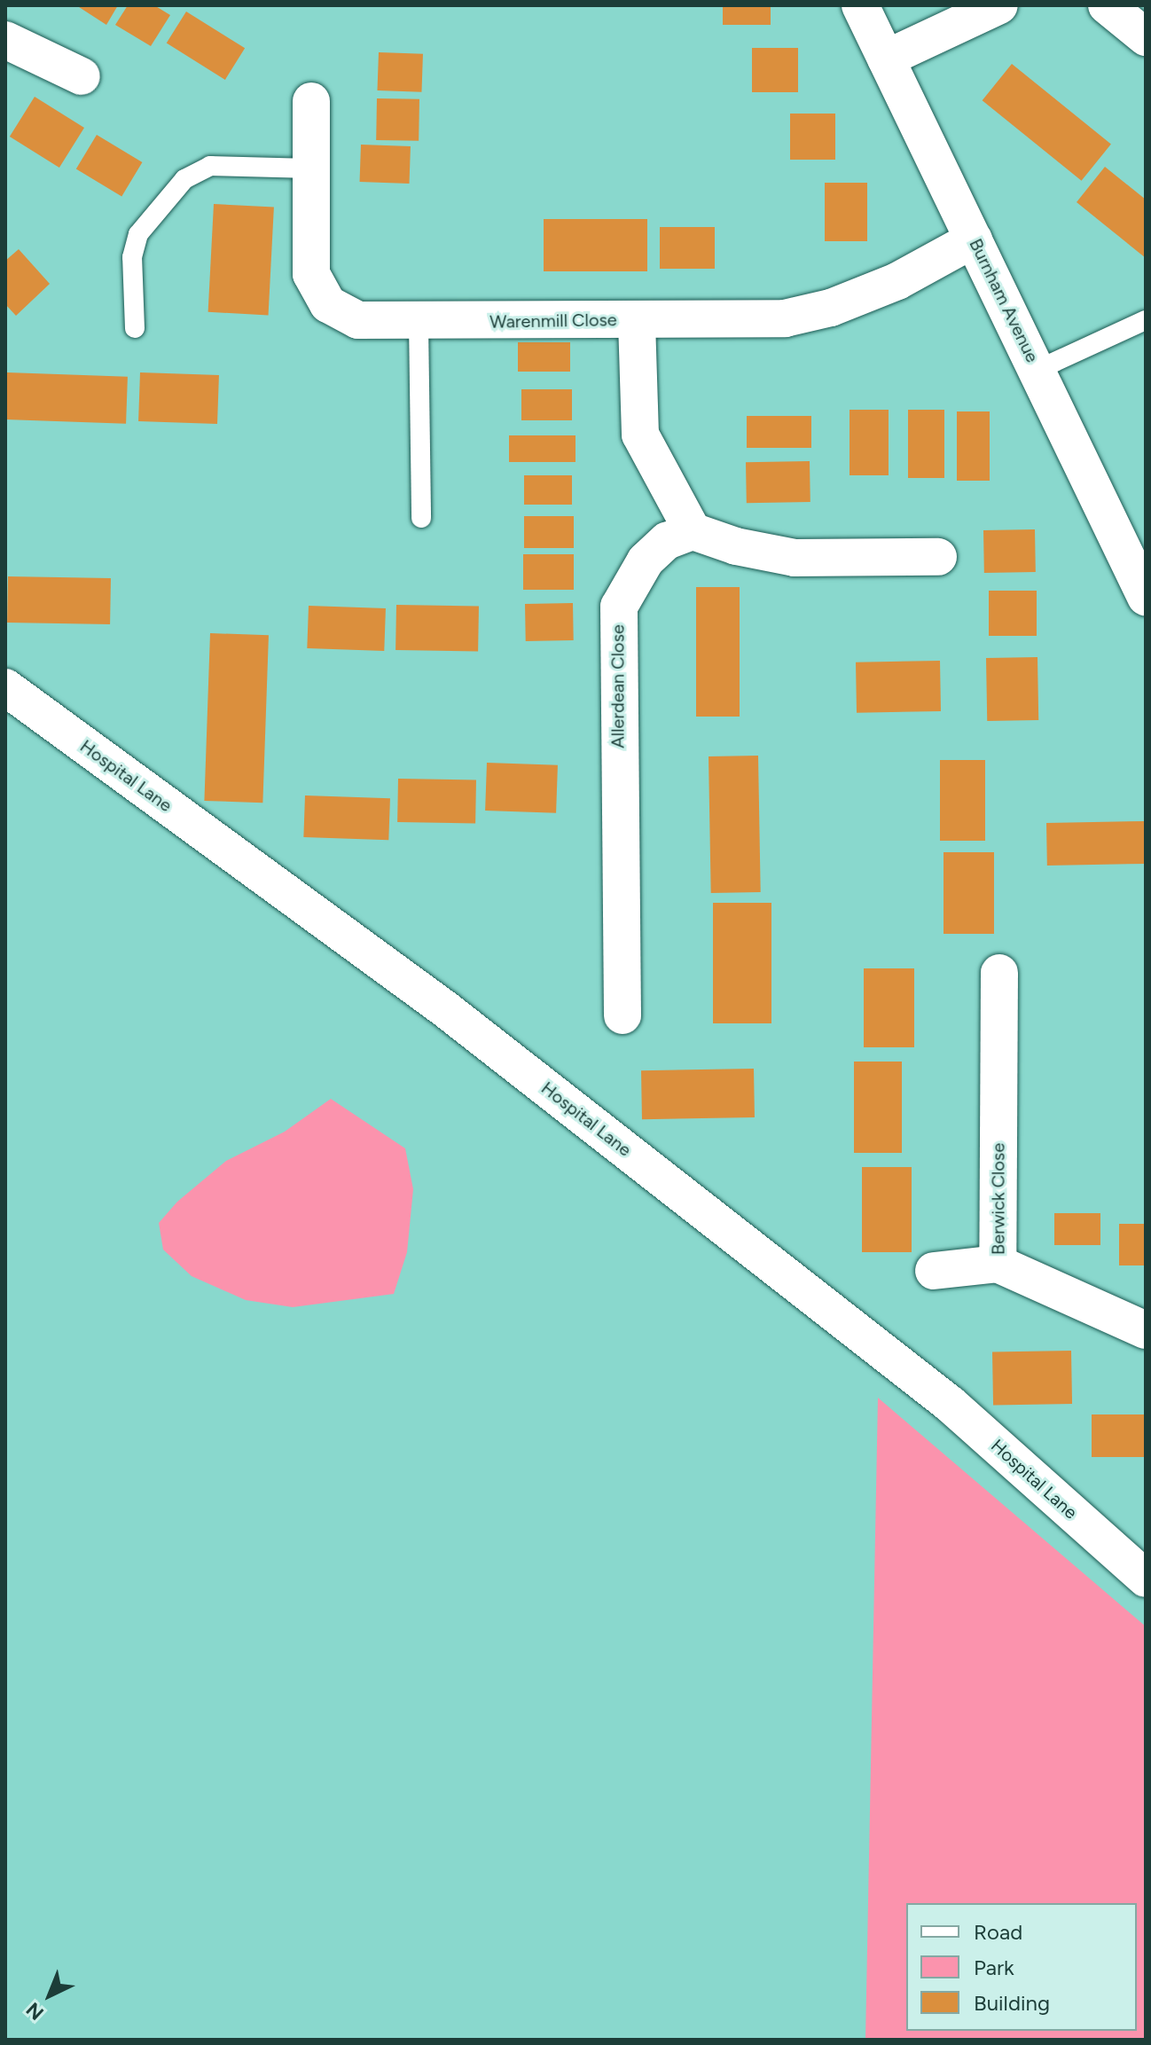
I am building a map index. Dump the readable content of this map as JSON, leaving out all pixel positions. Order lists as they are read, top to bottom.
{
  "streets": {
    "street": [
      "Burnham Avenue",
      "Warenmill Close",
      "Allerdean Close",
      "Hospital Lane",
      "Berwick Close"
    ]
  },
  "crossings": [
    ["Burnham Avenue", "Warenmill Close"]
  ],
  "legend": ["Road", "Park", "Building"],
  "north": "bottom left"
}
